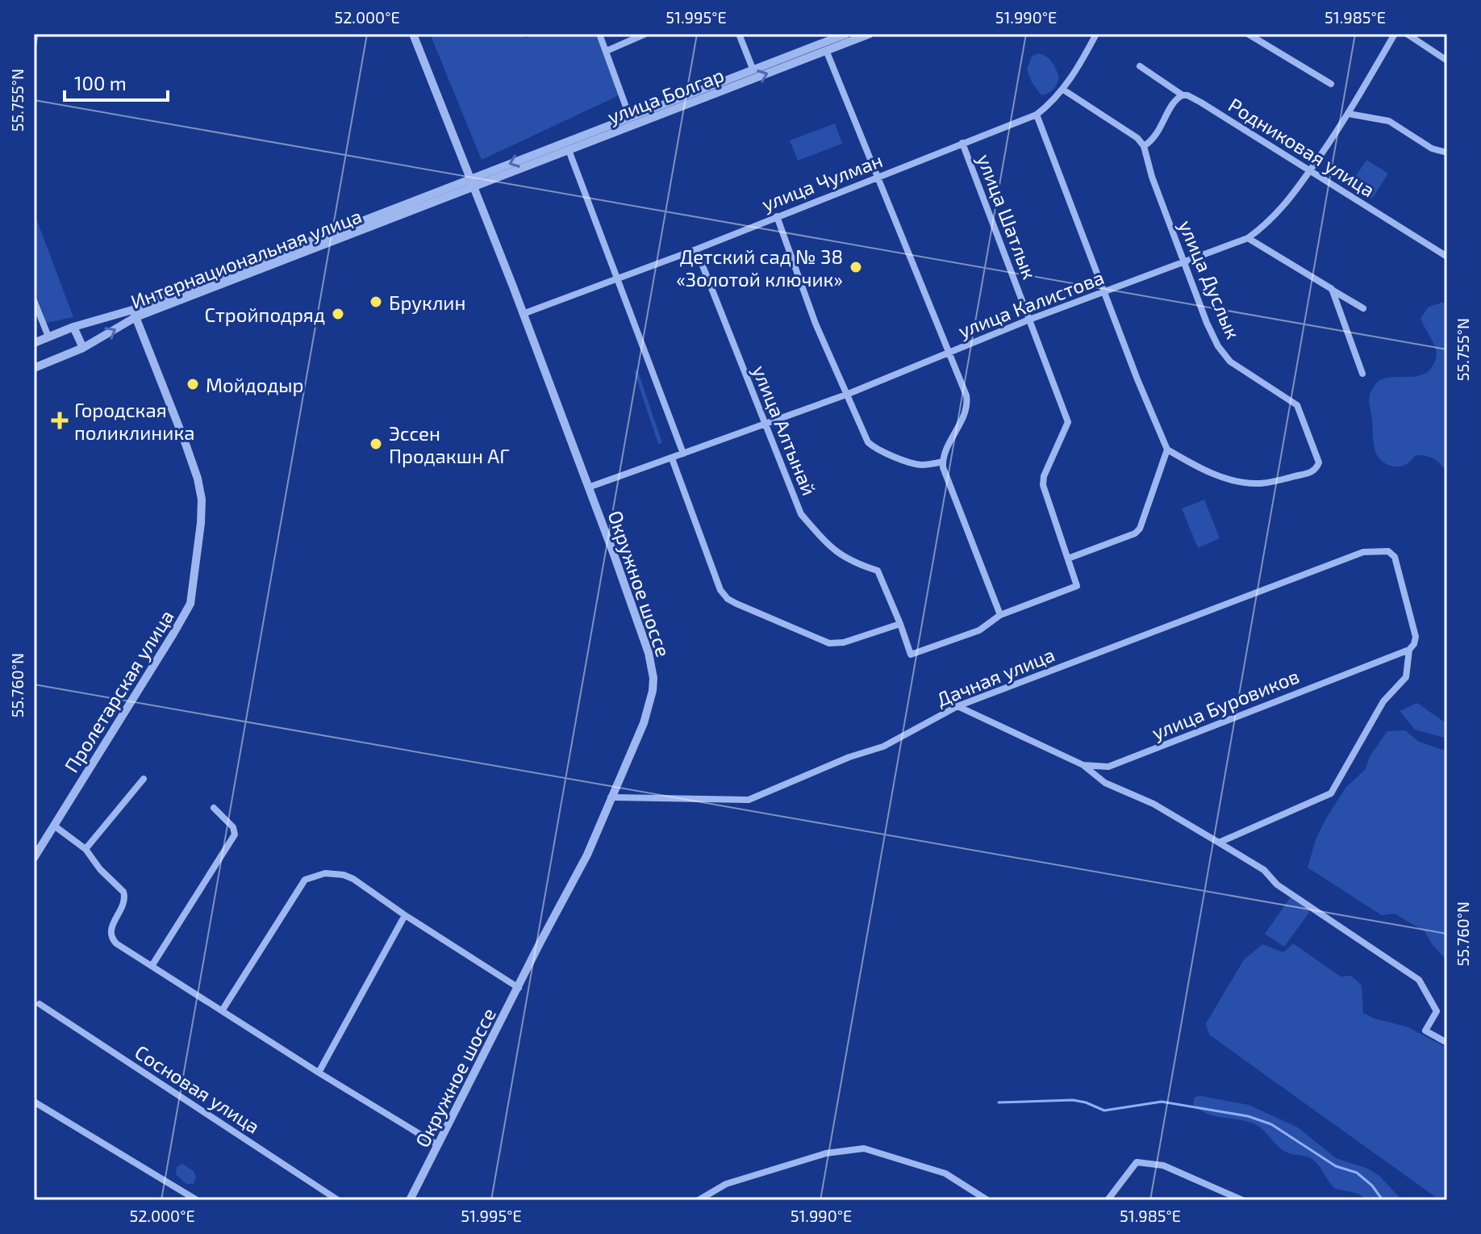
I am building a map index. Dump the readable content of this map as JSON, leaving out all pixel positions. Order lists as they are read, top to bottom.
{
  "streets": {
    "street": [
      "улица Болгар",
      "Родниковая улица",
      "улица Чулман",
      "улица Шатлык",
      "Интернациональная улица",
      "улица Дуслык",
      "улица Калистова",
      "улица Алтынай",
      "Окружное шоссе",
      "Дачная улица",
      "Пролетарская улица",
      "улица Буровиков",
      "Сосновая улица"
    ]
  },
  "crossings": [
    ["улица Болгар", "Интернациональная улица"],
    ["улица Болгар", "Окружное шоссе"],
    ["Родниковая улица", "улица Калистова"],
    ["улица Чулман", "улица Шатлык"],
    ["улица Чулман", "улица Алтынай"],
    ["улица Чулман", "Окружное шоссе"],
    ["улица Шатлык", "улица Калистова"],
    ["улица Шатлык", "улица Алтынай"],
    ["Интернациональная улица", "Окружное шоссе"],
    ["Интернациональная улица", "Пролетарская улица"],
    ["улица Дуслык", "улица Калистова"],
    ["улица Калистова", "улица Алтынай"],
    ["улица Калистова", "Окружное шоссе"],
    ["Окружное шоссе", "Дачная улица"],
    ["Дачная улица", "улица Буровиков"]
  ],
  "places": {
    "other": [
      "Детский сад № 38 «Золотой ключик»",
      "Бруклин",
      "Стройподряд",
      "Мойдодыр",
      "Эссен Продакшн АГ"
    ],
    "health": ["Городская поликлиника"]
  },
  "scale_bar": "100 m",
  "coordinates": [
    "52.000°E",
    "51.995°E",
    "51.990°E",
    "51.985°E",
    "55.755°N",
    "55.760°N"
  ]
}
